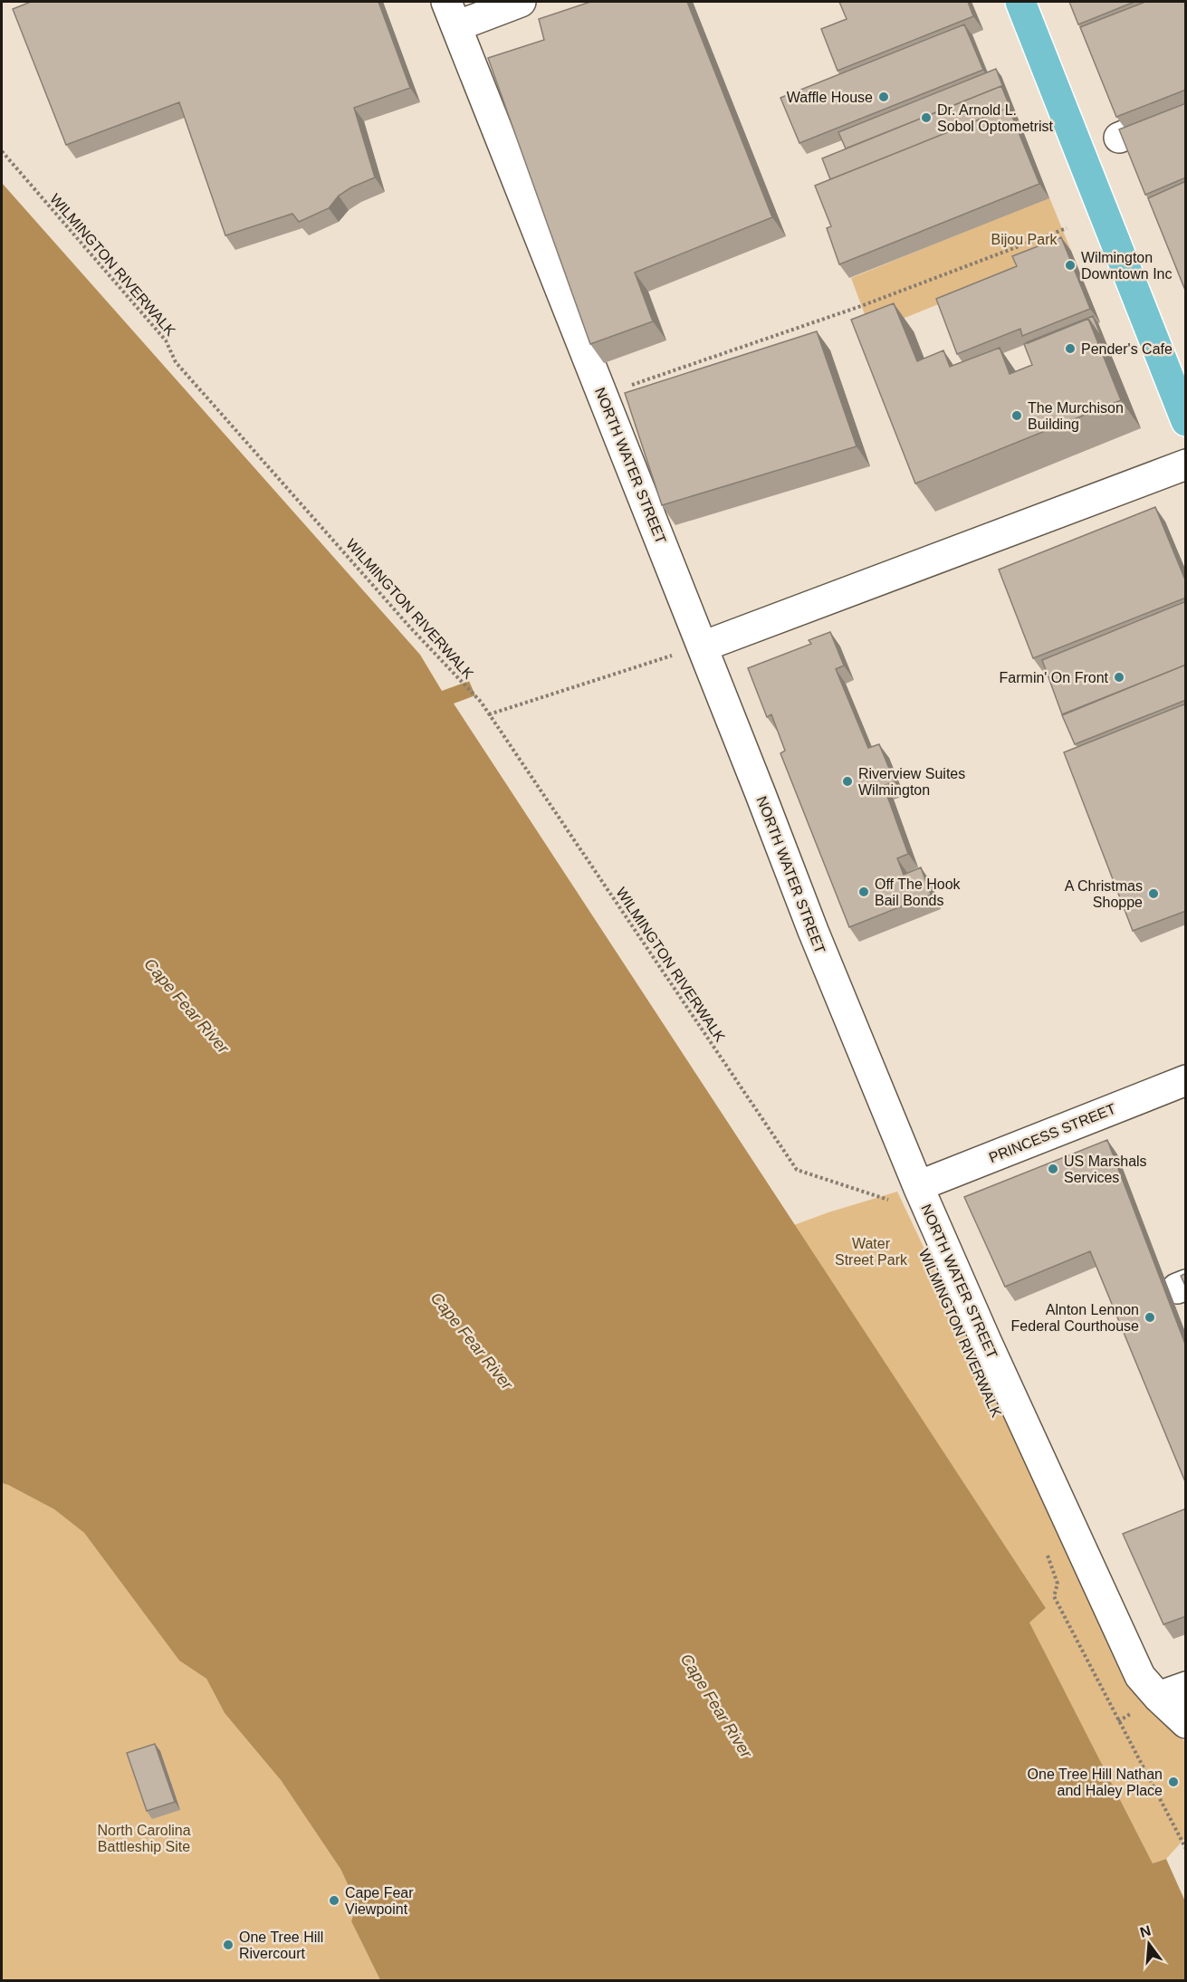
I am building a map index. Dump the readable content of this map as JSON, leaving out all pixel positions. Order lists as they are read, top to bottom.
{
  "streets": {
    "street": ["NORTH WATER STREET", "PRINCESS STREET"],
    "path": ["WILMINGTON RIVERWALK"]
  },
  "crossings": [
    ["NORTH WATER STREET", "PRINCESS STREET"]
  ],
  "water": ["Cape Fear River"],
  "parks": ["Bijou Park", "Water Street Park", "North Carolina Battleship Site"],
  "places": [
    "Waffle House",
    "Dr. Arnold L. Sobol Optometrist",
    "Wilmington Downtown Inc",
    "Pender's Cafe",
    "The Murchison Building",
    "Farmin' On Front",
    "Riverview Suites Wilmington",
    "Off The Hook Bail Bonds",
    "A Christmas Shoppe",
    "US Marshals Services",
    "Alnton Lennon Federal Courthouse",
    "One Tree Hill Nathan and Haley Place",
    "Cape Fear Viewpoint",
    "One Tree Hill Rivercourt"
  ],
  "north": "top"
}
